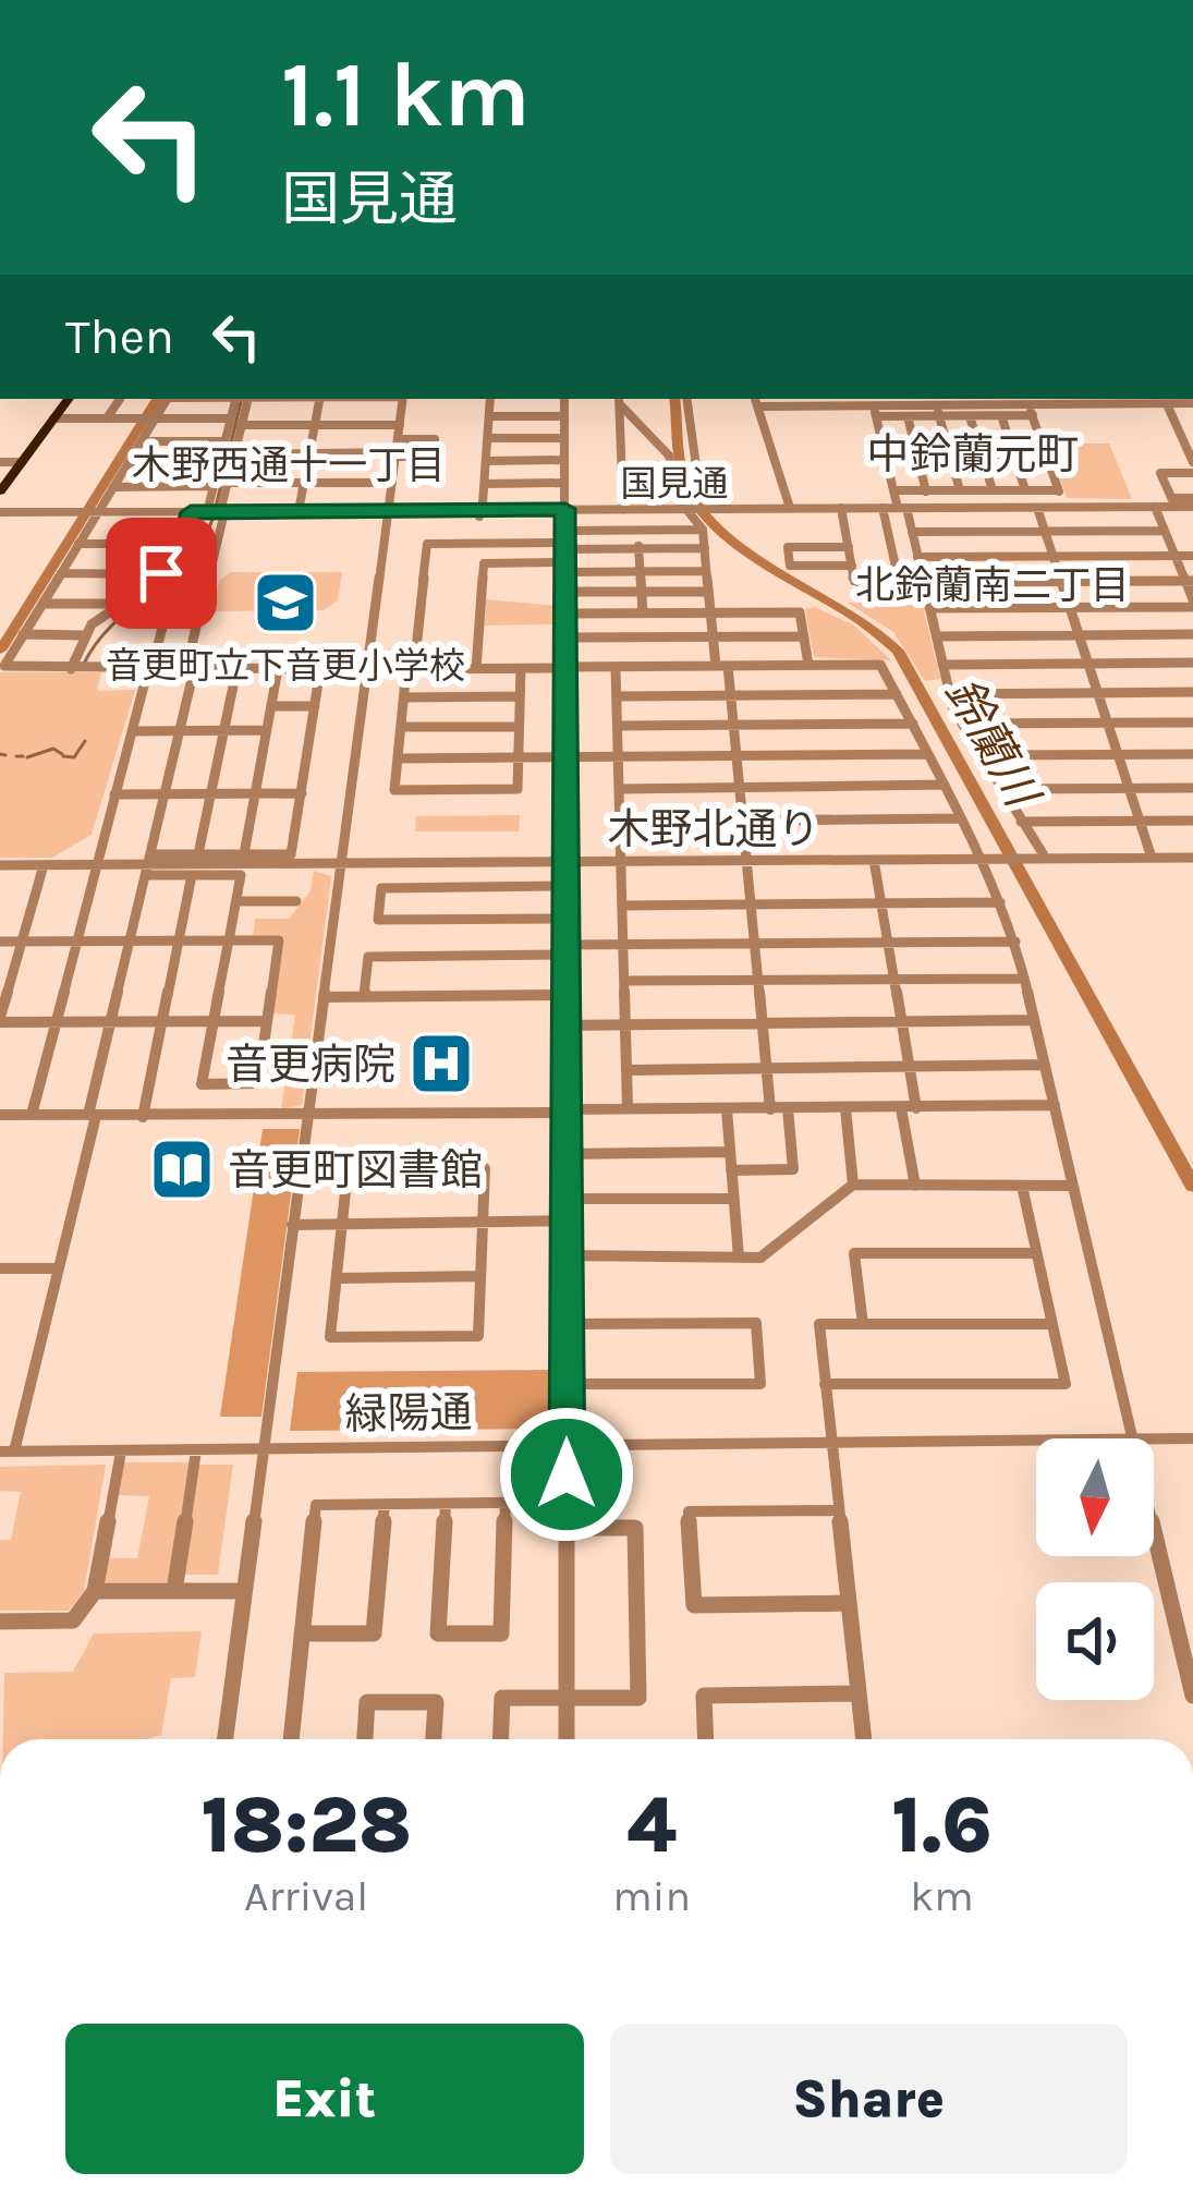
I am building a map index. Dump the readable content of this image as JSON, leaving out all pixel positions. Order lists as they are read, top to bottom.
{
  "streets": {
    "street": ["国見通", "木野北通り", "緑陽通"]
  },
  "districts": ["中鈴蘭元町", "木野西通十一丁目", "北鈴蘭南二丁目"],
  "water": ["鈴蘭川"],
  "places": {
    "school or university": ["音更町立下音更小学校"],
    "hospital": ["音更病院"],
    "library": ["音更町図書館"]
  },
  "north": "bottom",
  "page": {
    "turn": ["1.1 km", "国見通"],
    "then": "Then",
    "eta": [
      "18:28",
      "Arrival",
      "4",
      "min",
      "1.6",
      "km"
    ],
    "buttons": ["Exit", "Share"]
  }
}
